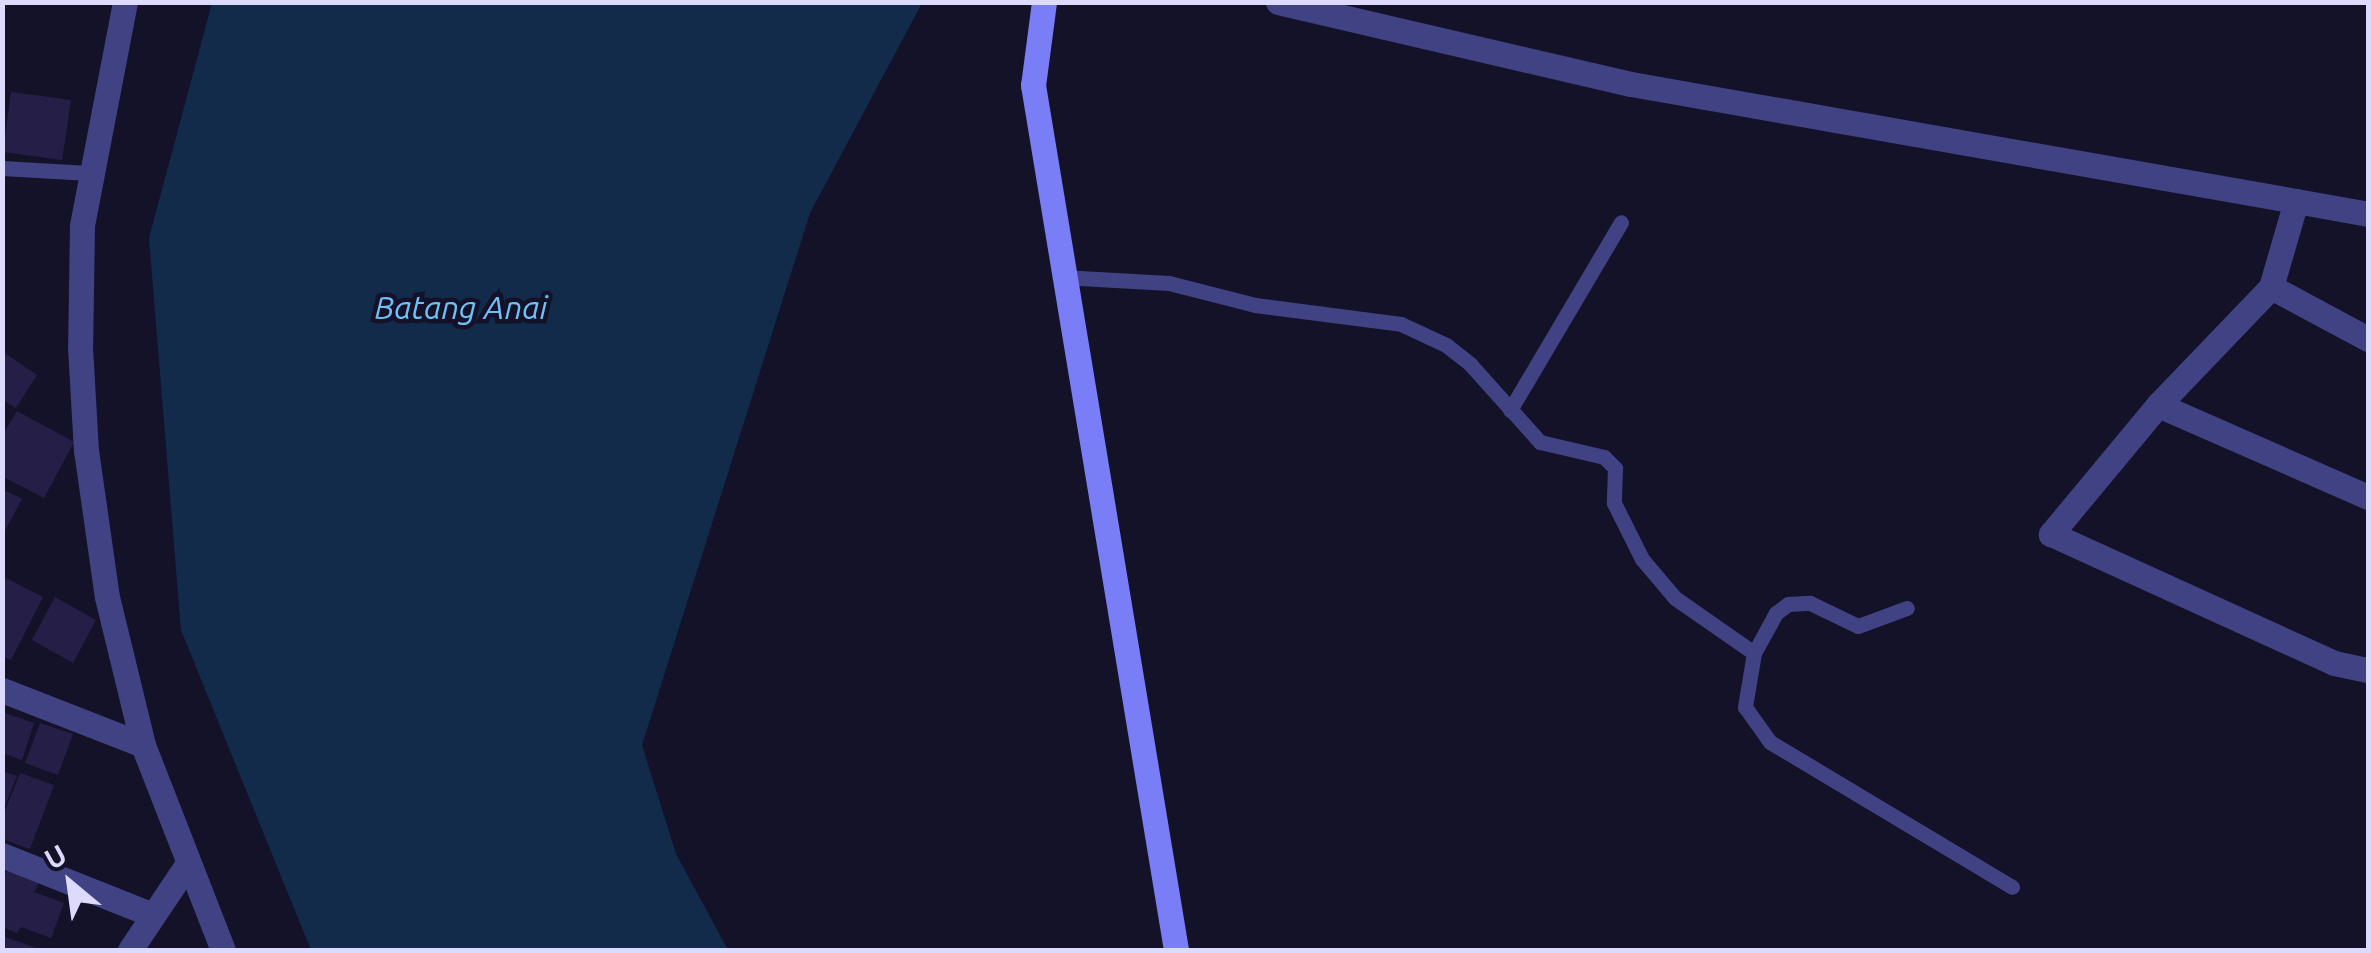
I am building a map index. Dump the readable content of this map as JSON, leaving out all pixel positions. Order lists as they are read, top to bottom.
{
  "water": ["Batang Anai"],
  "north": "top left"
}
